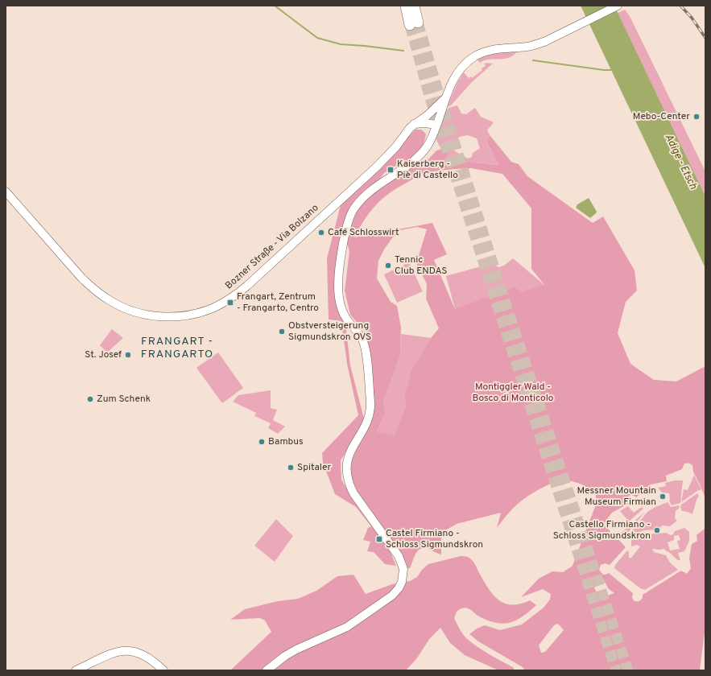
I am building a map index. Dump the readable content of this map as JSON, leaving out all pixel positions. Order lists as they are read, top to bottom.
{
  "streets": {
    "main road": ["Bozner Straße - Via Bolzano"]
  },
  "districts": ["FRANGART - FRANGARTO"],
  "water": ["Adige - Etsch"],
  "parks": ["Montiggler Wald - Bosco di Monticolo"],
  "places": {
    "other": [
      "Mebo-Center",
      "Café Schlosswirt",
      "Tennic Club ENDAS",
      "Obstversteigerung Sigmundskron OVS",
      "St. Josef",
      "Zum Schenk",
      "Bambus",
      "Spitaler",
      "Messner Mountain Museum Firmian",
      "Castello Firmiano - Schloss Sigmundskron"
    ],
    "transit": ["Kaiserberg - Piè di Castello", "Frangart, Zentrum - Frangarto, Centro", "Castel Firmiano - Schloss Sigmundskron"]
  }
}
